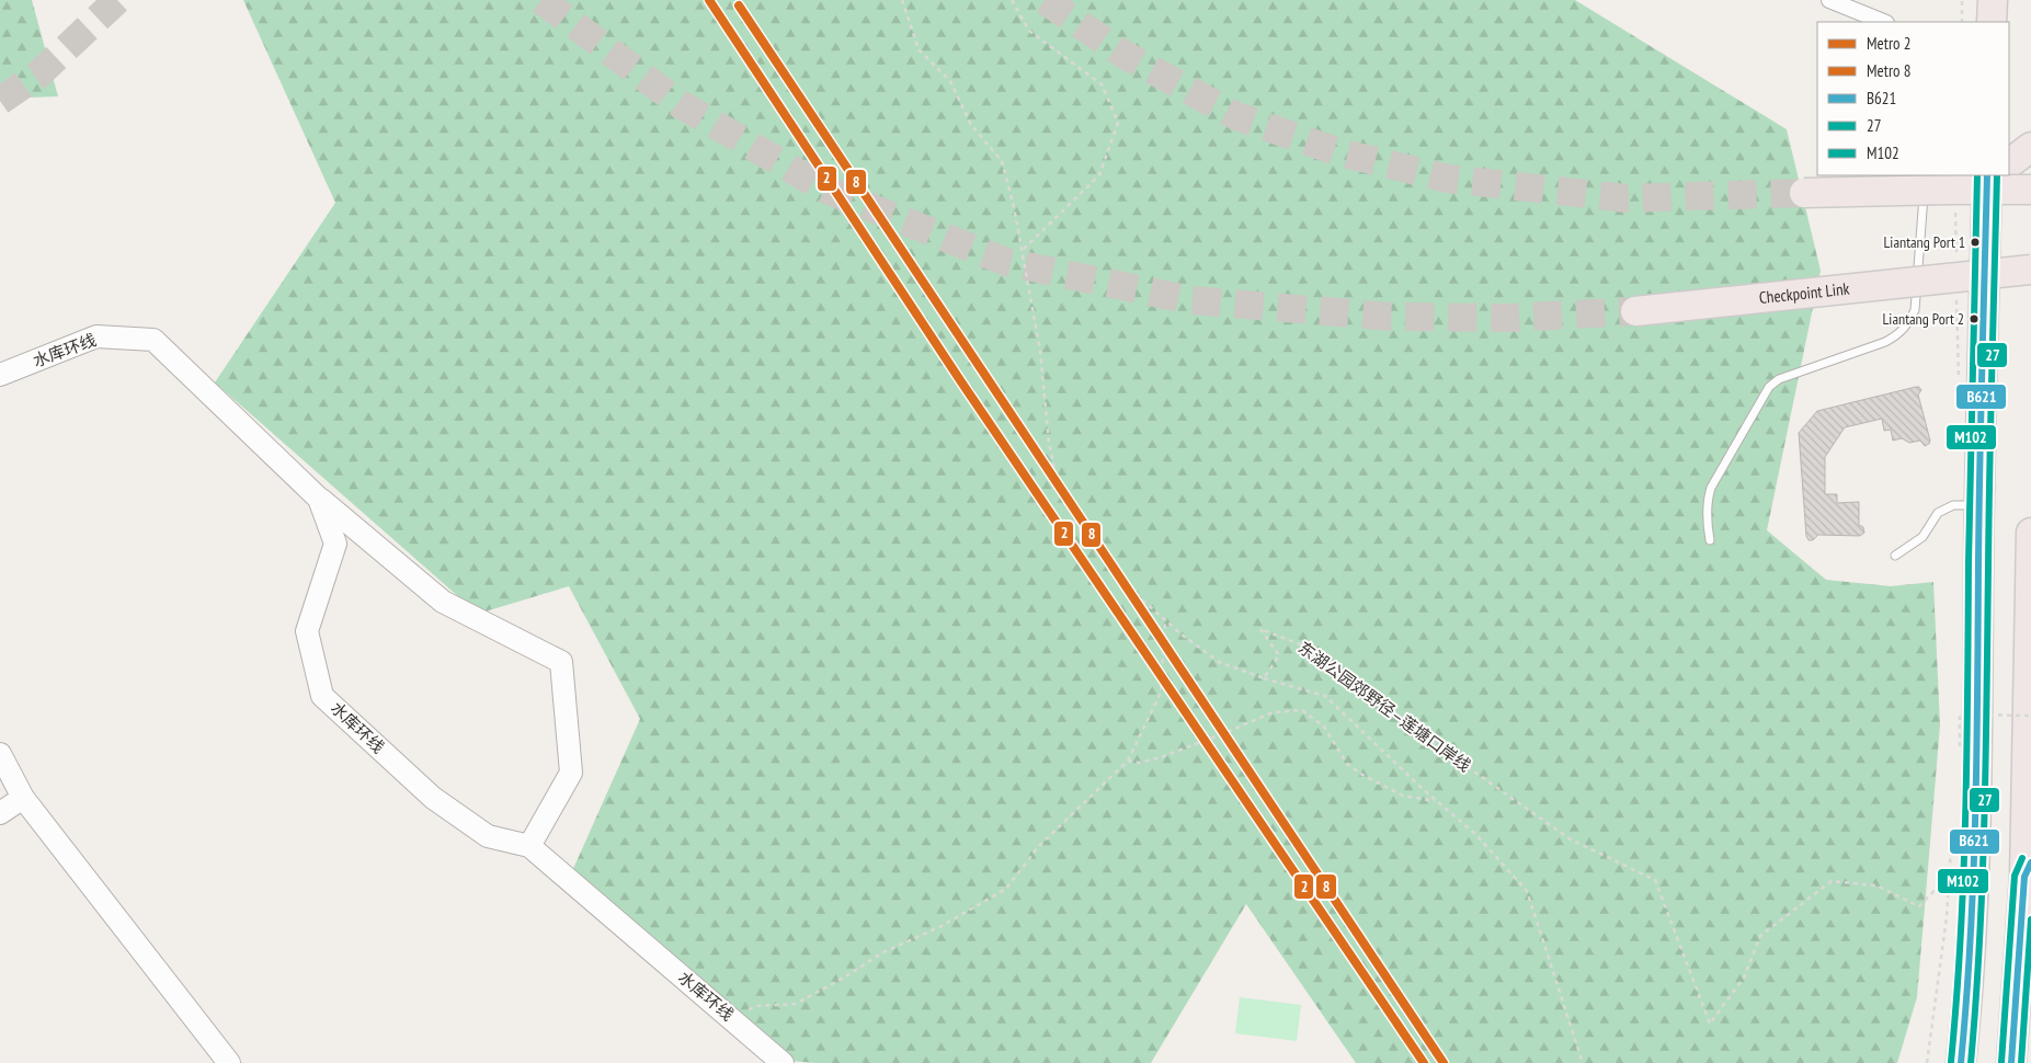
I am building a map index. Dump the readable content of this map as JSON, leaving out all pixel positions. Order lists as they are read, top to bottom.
{
  "streets": {
    "highway": ["Checkpoint Link"],
    "street": ["水库环线"],
    "path": ["东湖公园郊野径—莲塘口岸线"]
  },
  "places": ["Liantang Port 1", "Liantang Port 2"],
  "lines": [
    "metro line 2",
    "metro line 8",
    "transit line B621",
    "transit line 27",
    "transit line M102"
  ],
  "legend": [
    "Metro 2",
    "Metro 8",
    "B621",
    "27",
    "M102"
  ]
}
